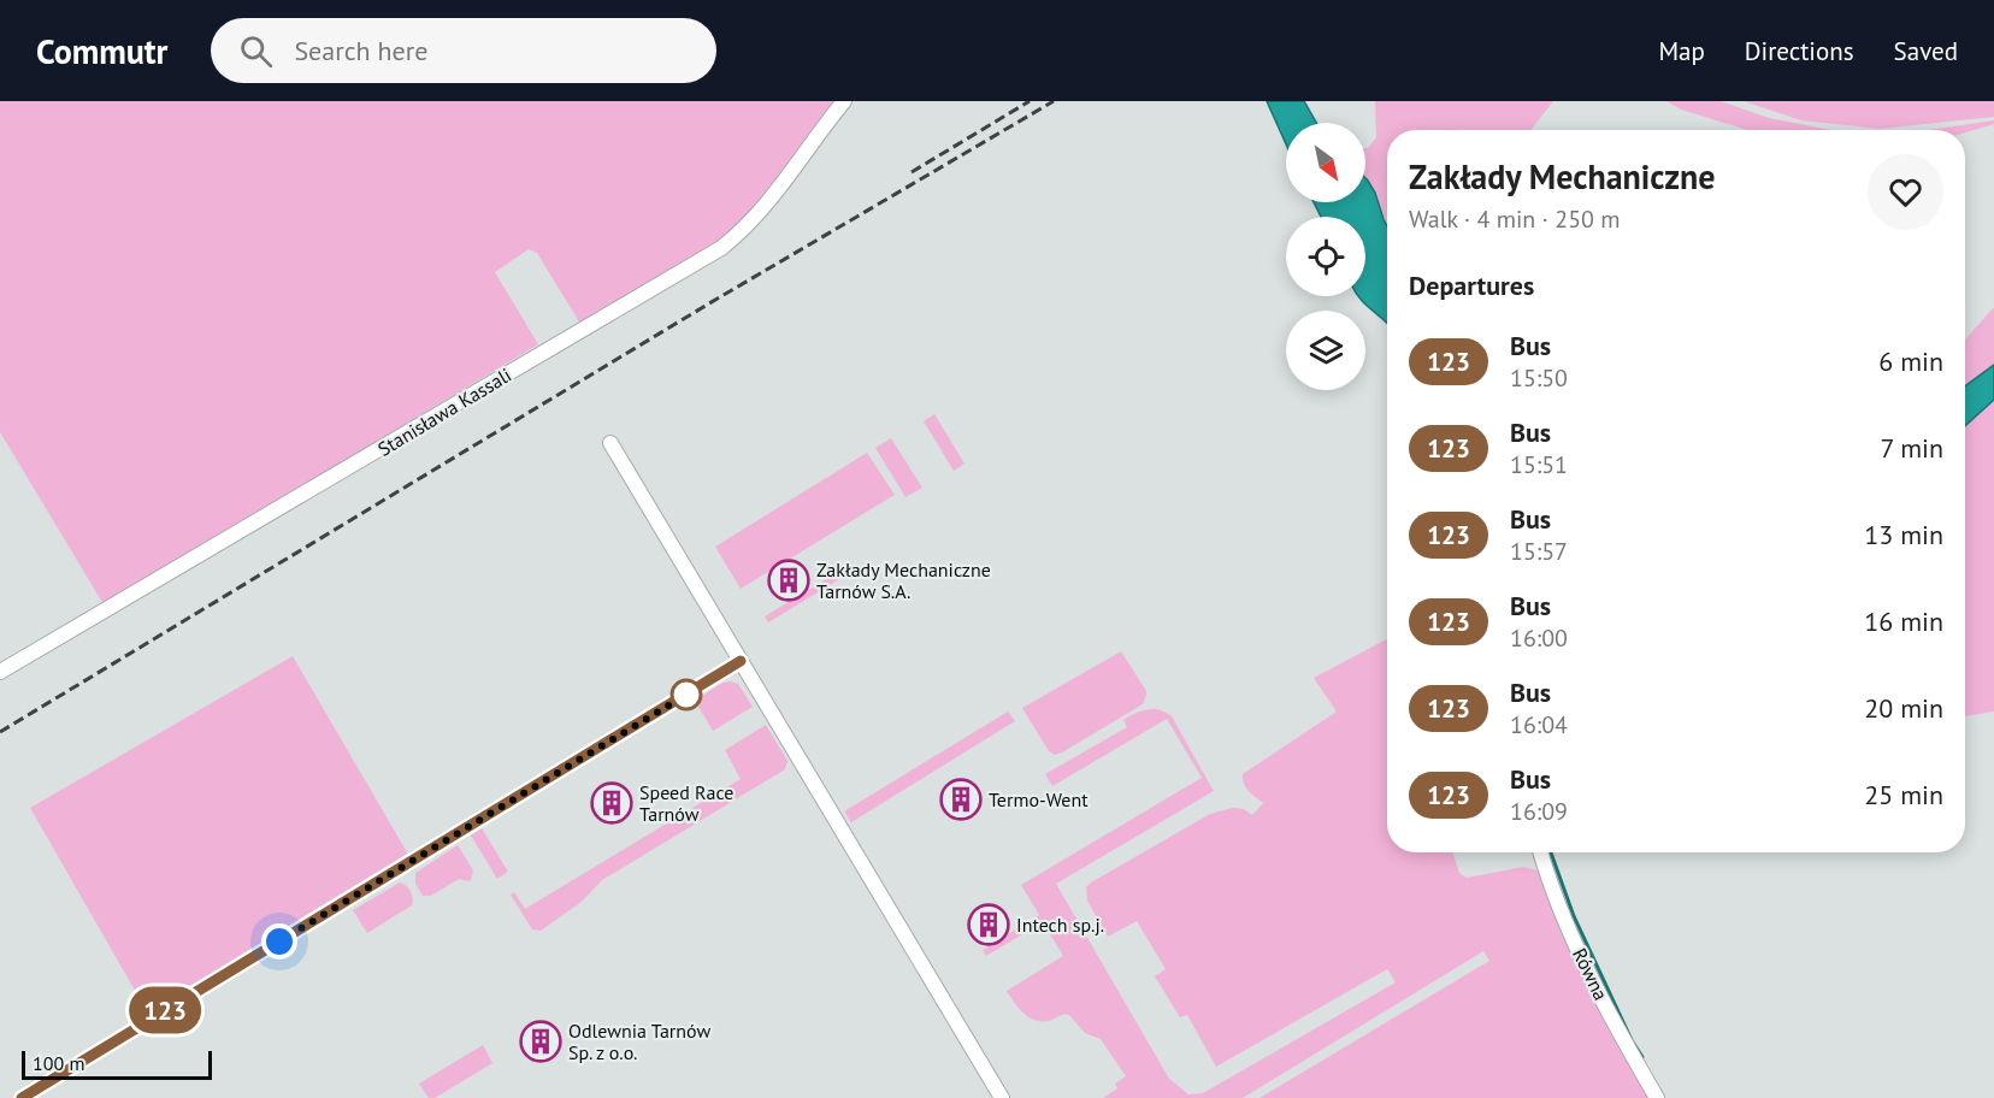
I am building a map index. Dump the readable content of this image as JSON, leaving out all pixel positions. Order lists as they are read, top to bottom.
{
  "streets": {
    "street": ["Stanisława Kassali", "Równa"]
  },
  "places": {
    "building": [
      "Zakłady Mechaniczne Tarnów S.A.",
      "Termo-Went",
      "Speed Race Tarnów",
      "Intech sp.j.",
      "Odlewnia Tarnów Sp. z o.o."
    ]
  },
  "lines": ["bus line 123"],
  "scale_bar": "100 m",
  "north": "bottom right",
  "page": {
    "header": "Commutr",
    "search": "Search here",
    "nav": ["Map", "Directions", "Saved"],
    "on_map": "123",
    "heading": [
      ["Zakłady Mechaniczne", "Walk · 4 min · 250 m"],
      "Departures"
    ],
    "list": [
      {
        "mark": "123",
        "name": "Bus",
        "note": "15:50",
        "value": "6 min"
      },
      {
        "mark": "123",
        "name": "Bus",
        "note": "15:51",
        "value": "7 min"
      },
      {
        "mark": "123",
        "name": "Bus",
        "note": "15:57",
        "value": "13 min"
      },
      {
        "mark": "123",
        "name": "Bus",
        "note": "16:00",
        "value": "16 min"
      },
      {
        "mark": "123",
        "name": "Bus",
        "note": "16:04",
        "value": "20 min"
      },
      {
        "mark": "123",
        "name": "Bus",
        "note": "16:09",
        "value": "25 min"
      }
    ],
    "scale": "100 m"
  }
}
